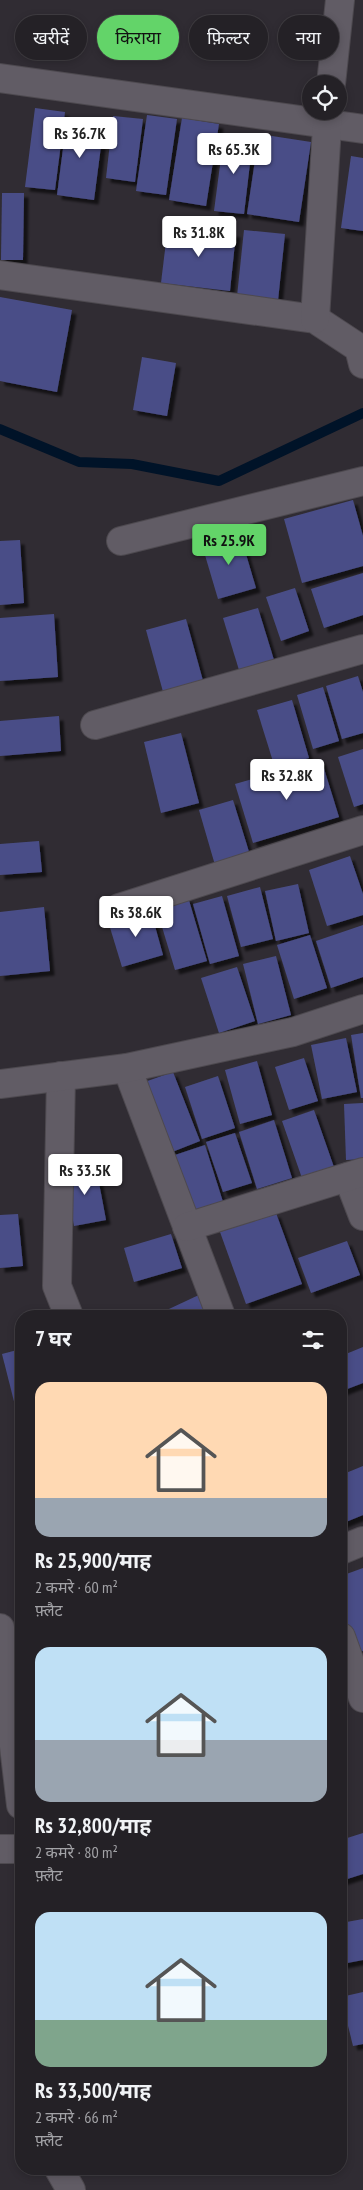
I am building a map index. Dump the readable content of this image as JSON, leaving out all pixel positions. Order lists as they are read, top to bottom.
{
  "page": {
    "chip": [
      "खरीदें",
      "किराया",
      "फ़िल्टर",
      "नया"
    ],
    "price": [
      "Rs 36.7K",
      "Rs 65.3K",
      "Rs 31.8K",
      "Rs 25.9K",
      "Rs 32.8K",
      "Rs 38.6K",
      "Rs 33.5K"
    ],
    "heading": "7 घर",
    "list": [
      {
        "name": "Rs 25,900/माह",
        "note": "2 कमरे · 60 m² · फ़्लैट"
      },
      {
        "name": "Rs 32,800/माह",
        "note": "2 कमरे · 80 m² · फ़्लैट"
      },
      {
        "name": "Rs 33,500/माह",
        "note": "2 कमरे · 66 m² · फ़्लैट"
      }
    ]
  }
}
